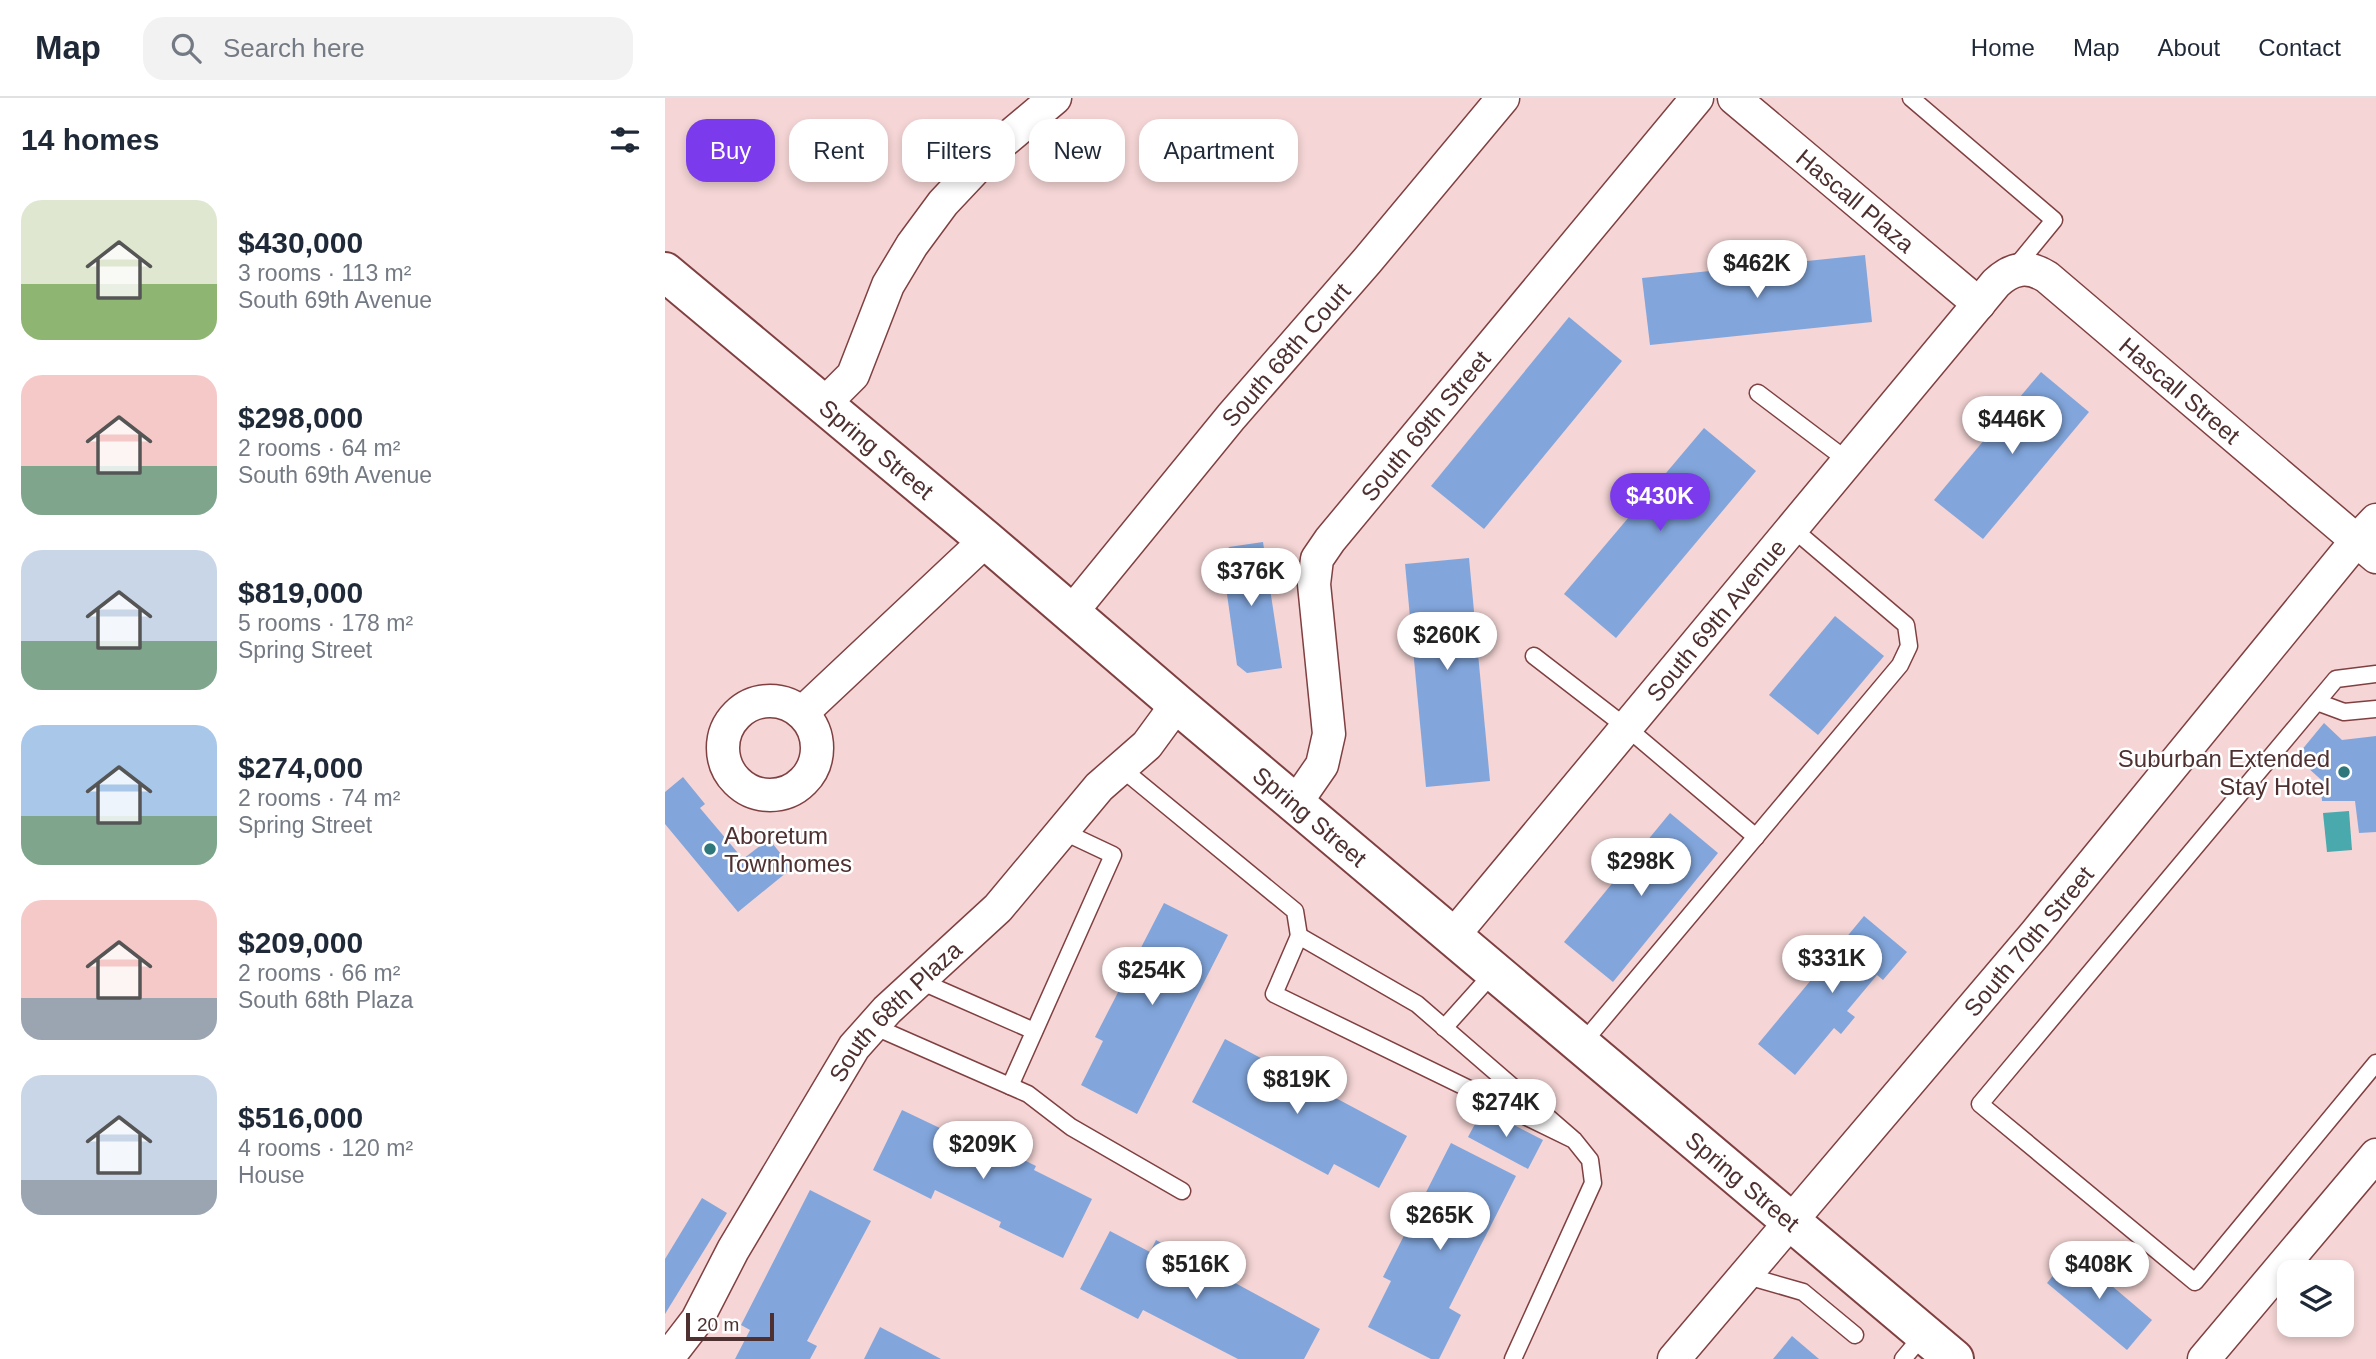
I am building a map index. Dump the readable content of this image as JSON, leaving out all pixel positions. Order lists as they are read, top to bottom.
{
  "streets": {
    "street": [
      "Hascall Plaza",
      "South 68th Court",
      "Hascall Street",
      "South 69th Street",
      "Spring Street",
      "South 69th Avenue",
      "South 70th Street",
      "South 68th Plaza"
    ]
  },
  "crossings": [
    ["Hascall Plaza", "South 69th Avenue"],
    ["South 68th Court", "Spring Street"],
    ["Hascall Street", "South 70th Street"],
    ["South 69th Street", "Spring Street"],
    ["Spring Street", "South 69th Avenue"],
    ["Spring Street", "South 70th Street"],
    ["Spring Street", "South 68th Plaza"]
  ],
  "places": ["Suburban Extended Stay Hotel", "Aboretum Townhomes"],
  "scale_bar": "20 m",
  "page": {
    "header": "Map",
    "search": "Search here",
    "nav": [
      "Home",
      "Map",
      "About",
      "Contact"
    ],
    "heading": "14 homes",
    "chip": [
      "Buy",
      "Rent",
      "Filters",
      "New",
      "Apartment"
    ],
    "list": [
      {
        "name": "$430,000",
        "note": "3 rooms · 113 m² · South 69th Avenue"
      },
      {
        "name": "$298,000",
        "note": "2 rooms · 64 m² · South 69th Avenue"
      },
      {
        "name": "$819,000",
        "note": "5 rooms · 178 m² · Spring Street"
      },
      {
        "name": "$274,000",
        "note": "2 rooms · 74 m² · Spring Street"
      },
      {
        "name": "$209,000",
        "note": "2 rooms · 66 m² · South 68th Plaza"
      },
      {
        "name": "$516,000",
        "note": "4 rooms · 120 m² · House"
      }
    ],
    "price": [
      "$462K",
      "$446K",
      "$430K",
      "$376K",
      "$260K",
      "$298K",
      "$331K",
      "$254K",
      "$819K",
      "$274K",
      "$209K",
      "$265K",
      "$516K",
      "$408K"
    ],
    "scale": "20 m"
  }
}
